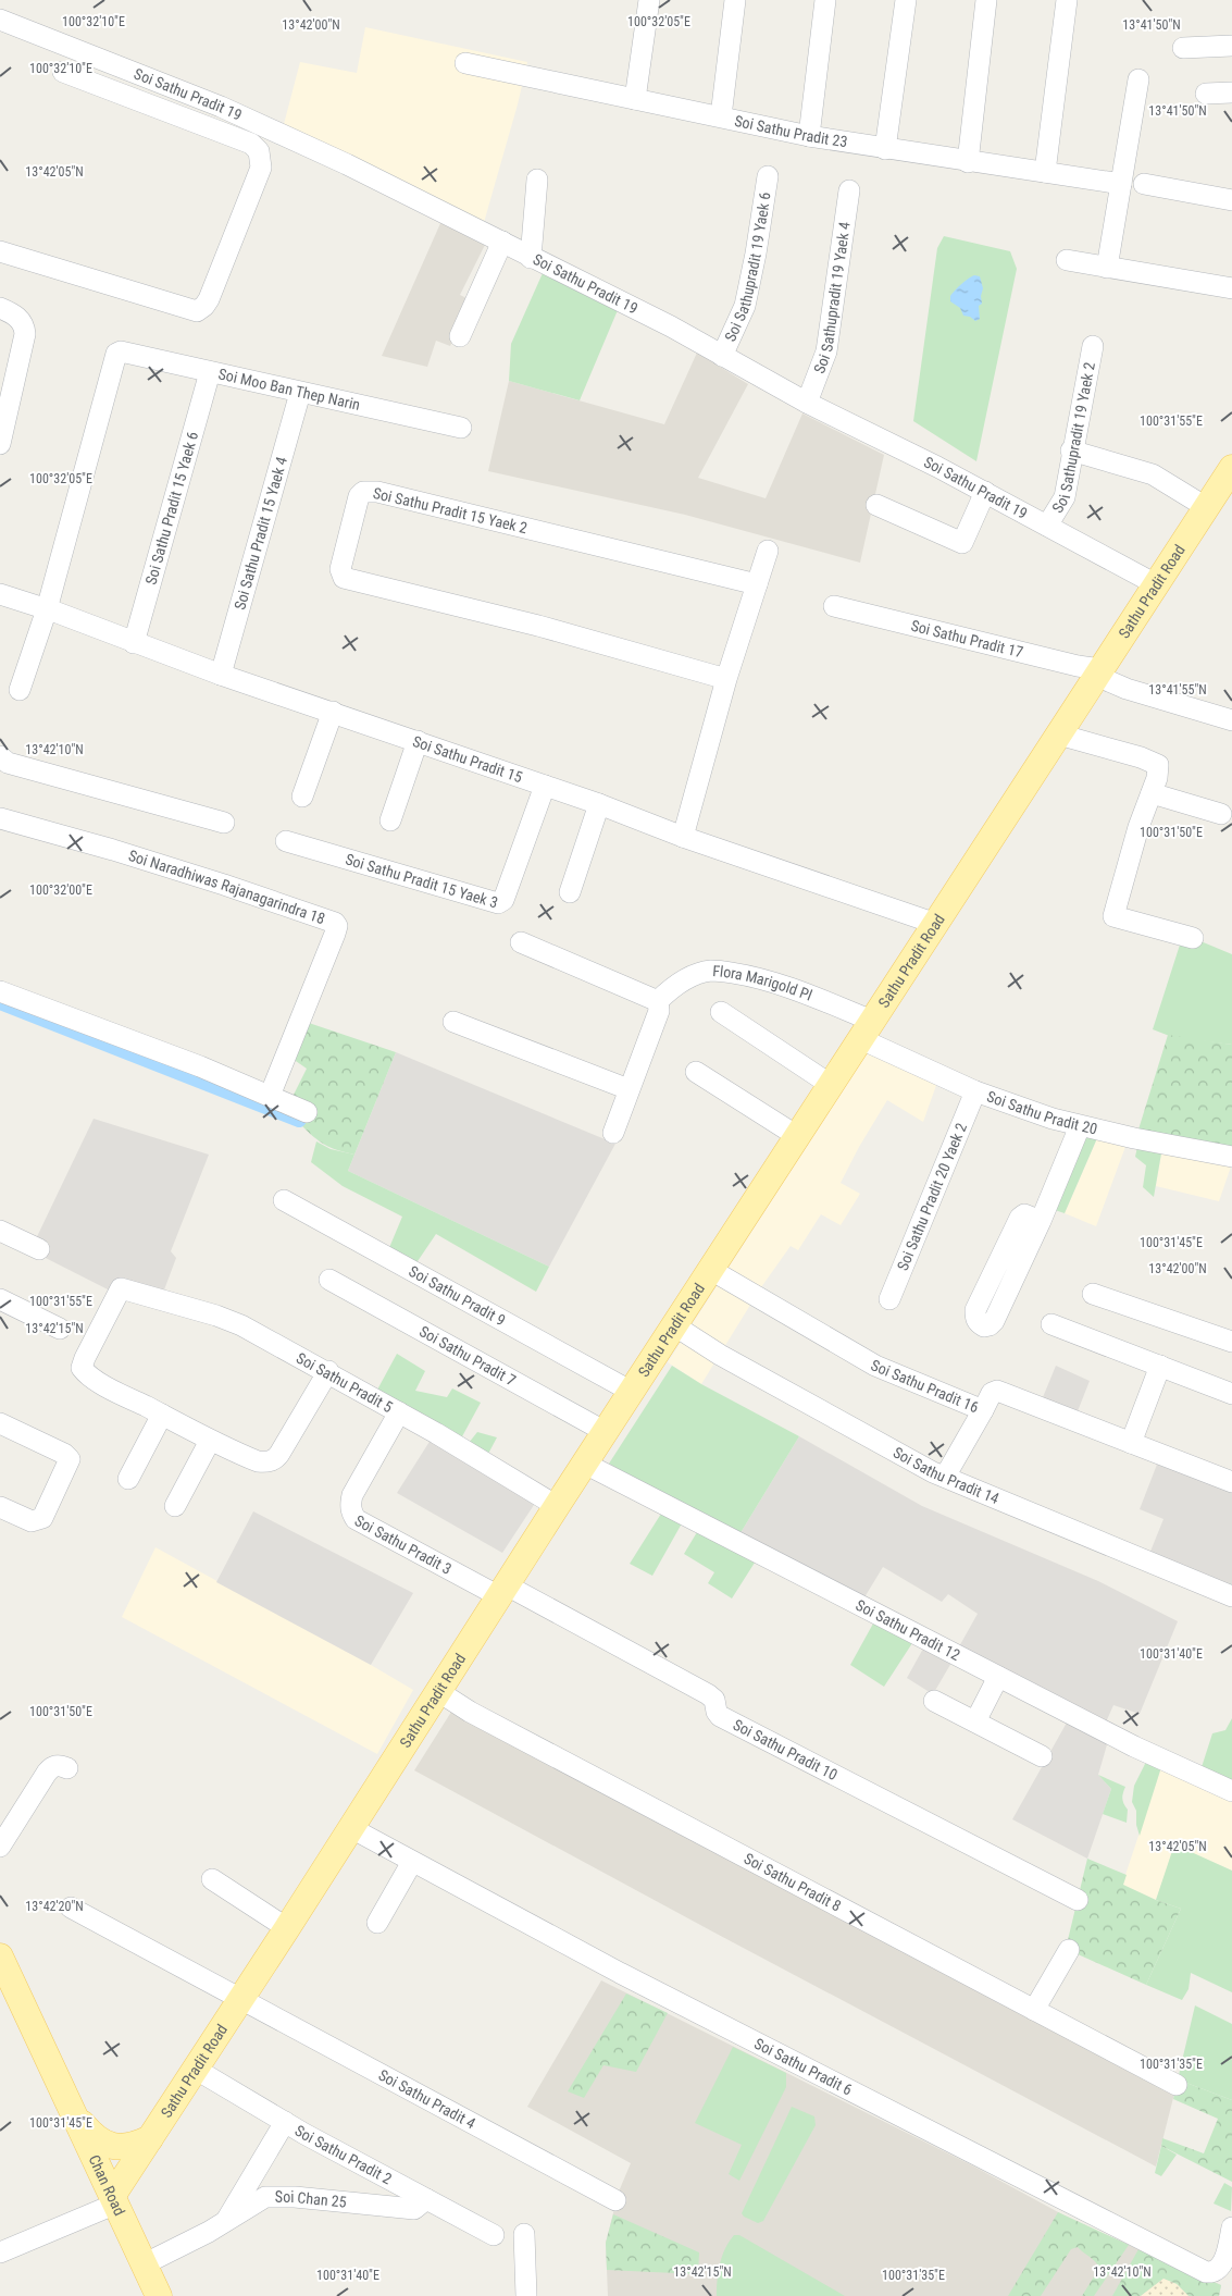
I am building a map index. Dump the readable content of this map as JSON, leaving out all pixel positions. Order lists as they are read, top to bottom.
{
  "streets": {
    "main road": ["Sathu Pradit Road", "Chan Road"],
    "street": [
      "Soi Sathu Pradit 19",
      "Soi Sathu Pradit 23",
      "Soi Sathupradit 19 Yaek 6",
      "Soi Sathupradit 19 Yaek 4",
      "Soi Moo Ban Thep Narin",
      "Soi Sathupradit 19 Yaek 2",
      "Soi Sathu Pradit 15 Yaek 6",
      "Soi Sathu Pradit 15 Yaek 2",
      "Soi Sathu Pradit 15 Yaek 4",
      "Soi Sathu Pradit 17",
      "Soi Sathu Pradit 15",
      "Soi Sathu Pradit 15 Yaek 3",
      "Soi Naradhiwas Rajanagarindra 18",
      "Flora Marigold Pl",
      "Soi Sathu Pradit 20",
      "Soi Sathu Pradit 20 Yaek 2",
      "Soi Sathu Pradit 9",
      "Soi Sathu Pradit 7",
      "Soi Sathu Pradit 5",
      "Soi Sathu Pradit 16",
      "Soi Sathu Pradit 14",
      "Soi Sathu Pradit 3",
      "Soi Sathu Pradit 12",
      "Soi Sathu Pradit 10",
      "Soi Sathu Pradit 8",
      "Soi Sathu Pradit 6",
      "Soi Sathu Pradit 4",
      "Soi Sathu Pradit 2",
      "Soi Chan 25"
    ]
  },
  "crossings": [
    ["Soi Sathu Pradit 19", "Soi Sathupradit 19 Yaek 6"],
    ["Soi Sathu Pradit 19", "Soi Sathupradit 19 Yaek 4"],
    ["Soi Sathu Pradit 19", "Soi Sathupradit 19 Yaek 2"],
    ["Soi Sathu Pradit 19", "Sathu Pradit Road"],
    ["Soi Moo Ban Thep Narin", "Soi Sathu Pradit 15 Yaek 6"],
    ["Soi Moo Ban Thep Narin", "Soi Sathu Pradit 15 Yaek 4"],
    ["Soi Moo Ban Thep Narin", "Soi Sathu Pradit 15"],
    ["Soi Sathu Pradit 15 Yaek 6", "Soi Sathu Pradit 15"],
    ["Soi Sathu Pradit 15 Yaek 4", "Soi Sathu Pradit 15"],
    ["Sathu Pradit Road", "Soi Sathu Pradit 17"],
    ["Sathu Pradit Road", "Soi Sathu Pradit 15"],
    ["Sathu Pradit Road", "Flora Marigold Pl"],
    ["Sathu Pradit Road", "Soi Sathu Pradit 20"],
    ["Sathu Pradit Road", "Soi Sathu Pradit 9"],
    ["Sathu Pradit Road", "Soi Sathu Pradit 7"],
    ["Sathu Pradit Road", "Soi Sathu Pradit 5"],
    ["Sathu Pradit Road", "Soi Sathu Pradit 16"],
    ["Sathu Pradit Road", "Soi Sathu Pradit 14"],
    ["Sathu Pradit Road", "Soi Sathu Pradit 3"],
    ["Sathu Pradit Road", "Soi Sathu Pradit 12"],
    ["Sathu Pradit Road", "Soi Sathu Pradit 10"],
    ["Sathu Pradit Road", "Soi Sathu Pradit 8"],
    ["Sathu Pradit Road", "Soi Sathu Pradit 6"],
    ["Sathu Pradit Road", "Soi Sathu Pradit 4"],
    ["Sathu Pradit Road", "Soi Sathu Pradit 2"],
    ["Sathu Pradit Road", "Chan Road"],
    ["Soi Sathu Pradit 15", "Soi Sathu Pradit 15 Yaek 3"],
    ["Flora Marigold Pl", "Soi Sathu Pradit 20"],
    ["Soi Sathu Pradit 20", "Soi Sathu Pradit 20 Yaek 2"],
    ["Soi Sathu Pradit 5", "Soi Sathu Pradit 3"],
    ["Soi Sathu Pradit 3", "Soi Sathu Pradit 10"],
    ["Soi Sathu Pradit 2", "Soi Chan 25"],
    ["Chan Road", "Soi Chan 25"]
  ],
  "coordinates": [
    "100°32'05\"E",
    "100°32'10\"E",
    "13°42'00\"N",
    "13°41'50\"N",
    "13°42'05\"N",
    "100°31'55\"E",
    "13°41'55\"N",
    "13°42'10\"N",
    "100°31'50\"E",
    "100°32'00\"E",
    "100°31'45\"E",
    "13°42'15\"N",
    "100°31'40\"E",
    "13°42'20\"N",
    "100°31'35\"E"
  ]
}
